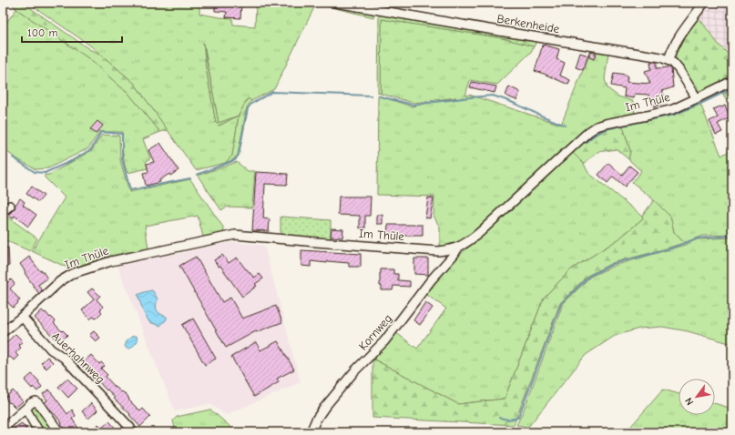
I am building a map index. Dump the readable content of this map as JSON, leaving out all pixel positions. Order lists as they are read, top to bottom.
{
  "streets": {
    "street": [
      "Berkenheide",
      "Im Thüle",
      "Kornweg",
      "Auerhahnweg"
    ]
  },
  "crossings": [
    ["Berkenheide", "Im Thüle"],
    ["Im Thüle", "Kornweg"],
    ["Im Thüle", "Auerhahnweg"]
  ],
  "scale_bar": "100 m",
  "north": "bottom left"
}
